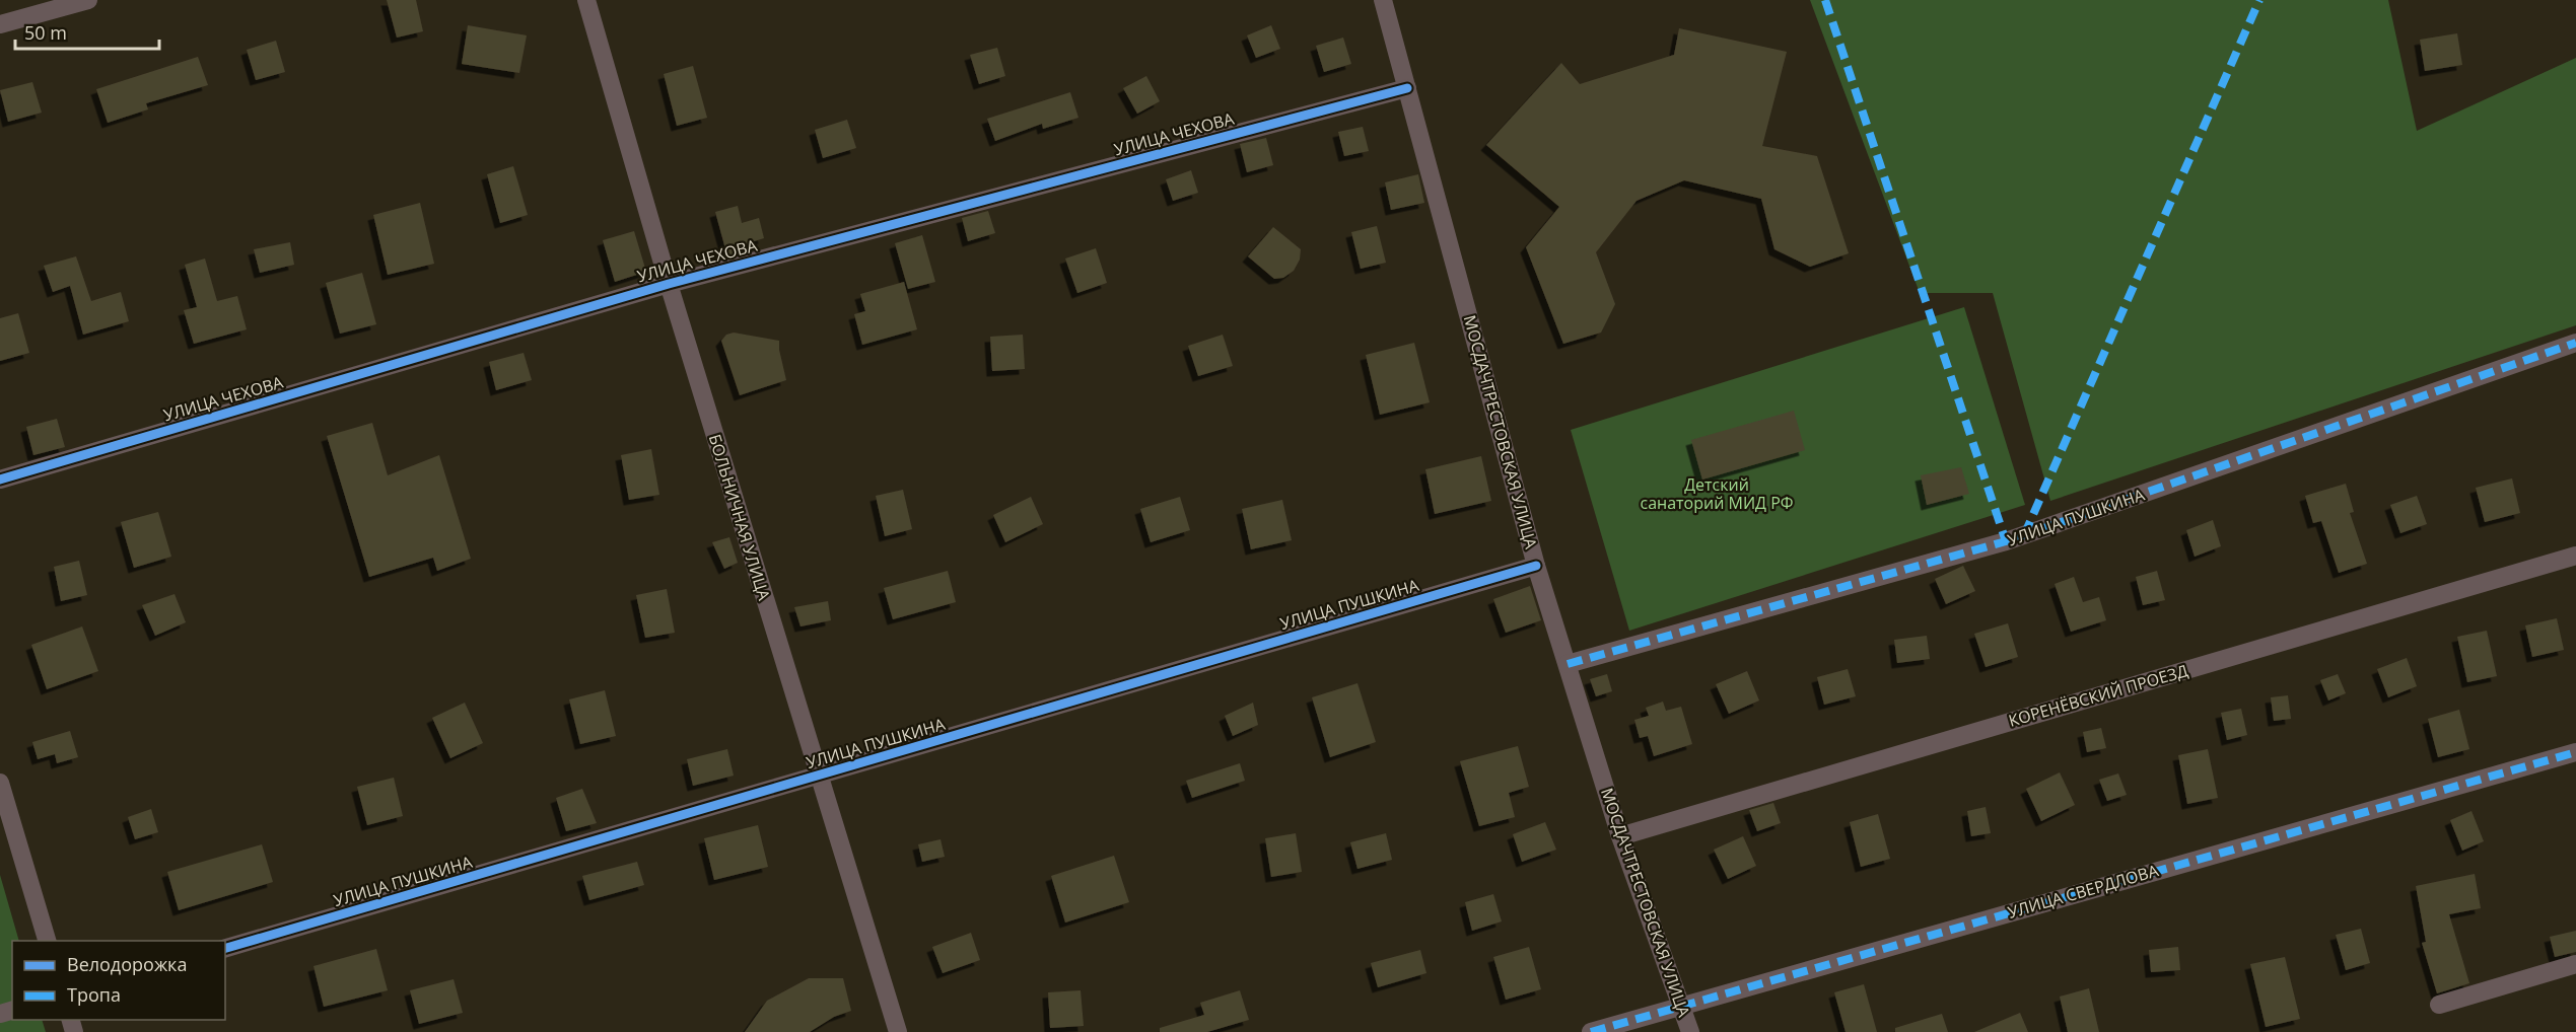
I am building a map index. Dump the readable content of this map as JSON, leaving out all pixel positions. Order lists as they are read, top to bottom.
{
  "streets": {
    "street": [
      "УЛИЦА ЧЕХОВА",
      "МОСДАЧТРЕСТОВСКАЯ УЛИЦА",
      "БОЛЬНИЧНАЯ УЛИЦА",
      "УЛИЦА ПУШКИНА",
      "КОРЕНЁВСКИЙ ПРОЕЗД",
      "УЛИЦА СВЕРДЛОВА"
    ]
  },
  "crossings": [
    ["УЛИЦА ЧЕХОВА", "МОСДАЧТРЕСТОВСКАЯ УЛИЦА"],
    ["УЛИЦА ЧЕХОВА", "БОЛЬНИЧНАЯ УЛИЦА"],
    ["МОСДАЧТРЕСТОВСКАЯ УЛИЦА", "УЛИЦА ПУШКИНА"],
    ["МОСДАЧТРЕСТОВСКАЯ УЛИЦА", "КОРЕНЁВСКИЙ ПРОЕЗД"],
    ["МОСДАЧТРЕСТОВСКАЯ УЛИЦА", "УЛИЦА СВЕРДЛОВА"],
    ["БОЛЬНИЧНАЯ УЛИЦА", "УЛИЦА ПУШКИНА"]
  ],
  "parks": ["Детский санаторий МИД РФ"],
  "legend": ["Велодорожка", "Тропа"],
  "scale_bar": "50 m"
}
